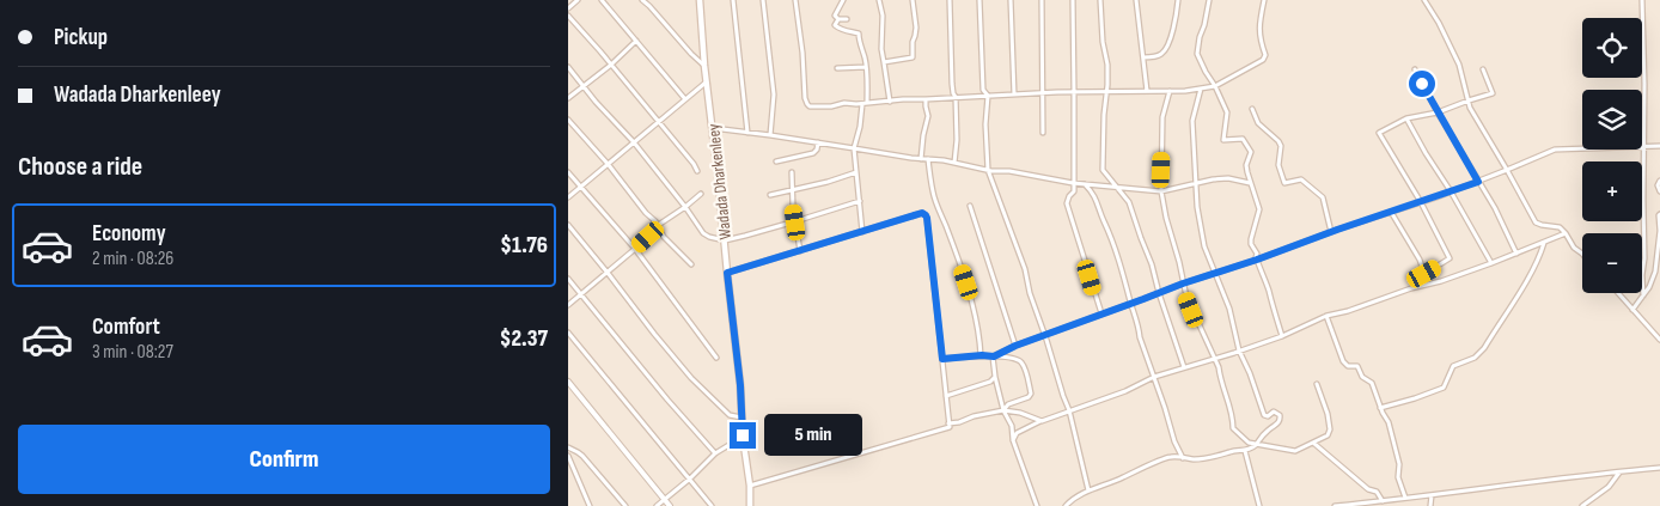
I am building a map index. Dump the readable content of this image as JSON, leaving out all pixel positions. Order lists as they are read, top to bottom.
{
  "streets": {
    "main road": ["Wadada Dharkenleey"]
  },
  "page": {
    "banner": ["Pickup", "Wadada Dharkenleey"],
    "map_buttons": ["+", "−"],
    "heading": "Choose a ride",
    "list": [
      {
        "name": "Economy",
        "note": "2 min · 08:26",
        "value": "$1.76"
      },
      {
        "name": "Comfort",
        "note": "3 min · 08:27",
        "value": "$2.37"
      }
    ],
    "buttons": "Confirm",
    "bubble": "5 min"
  }
}
